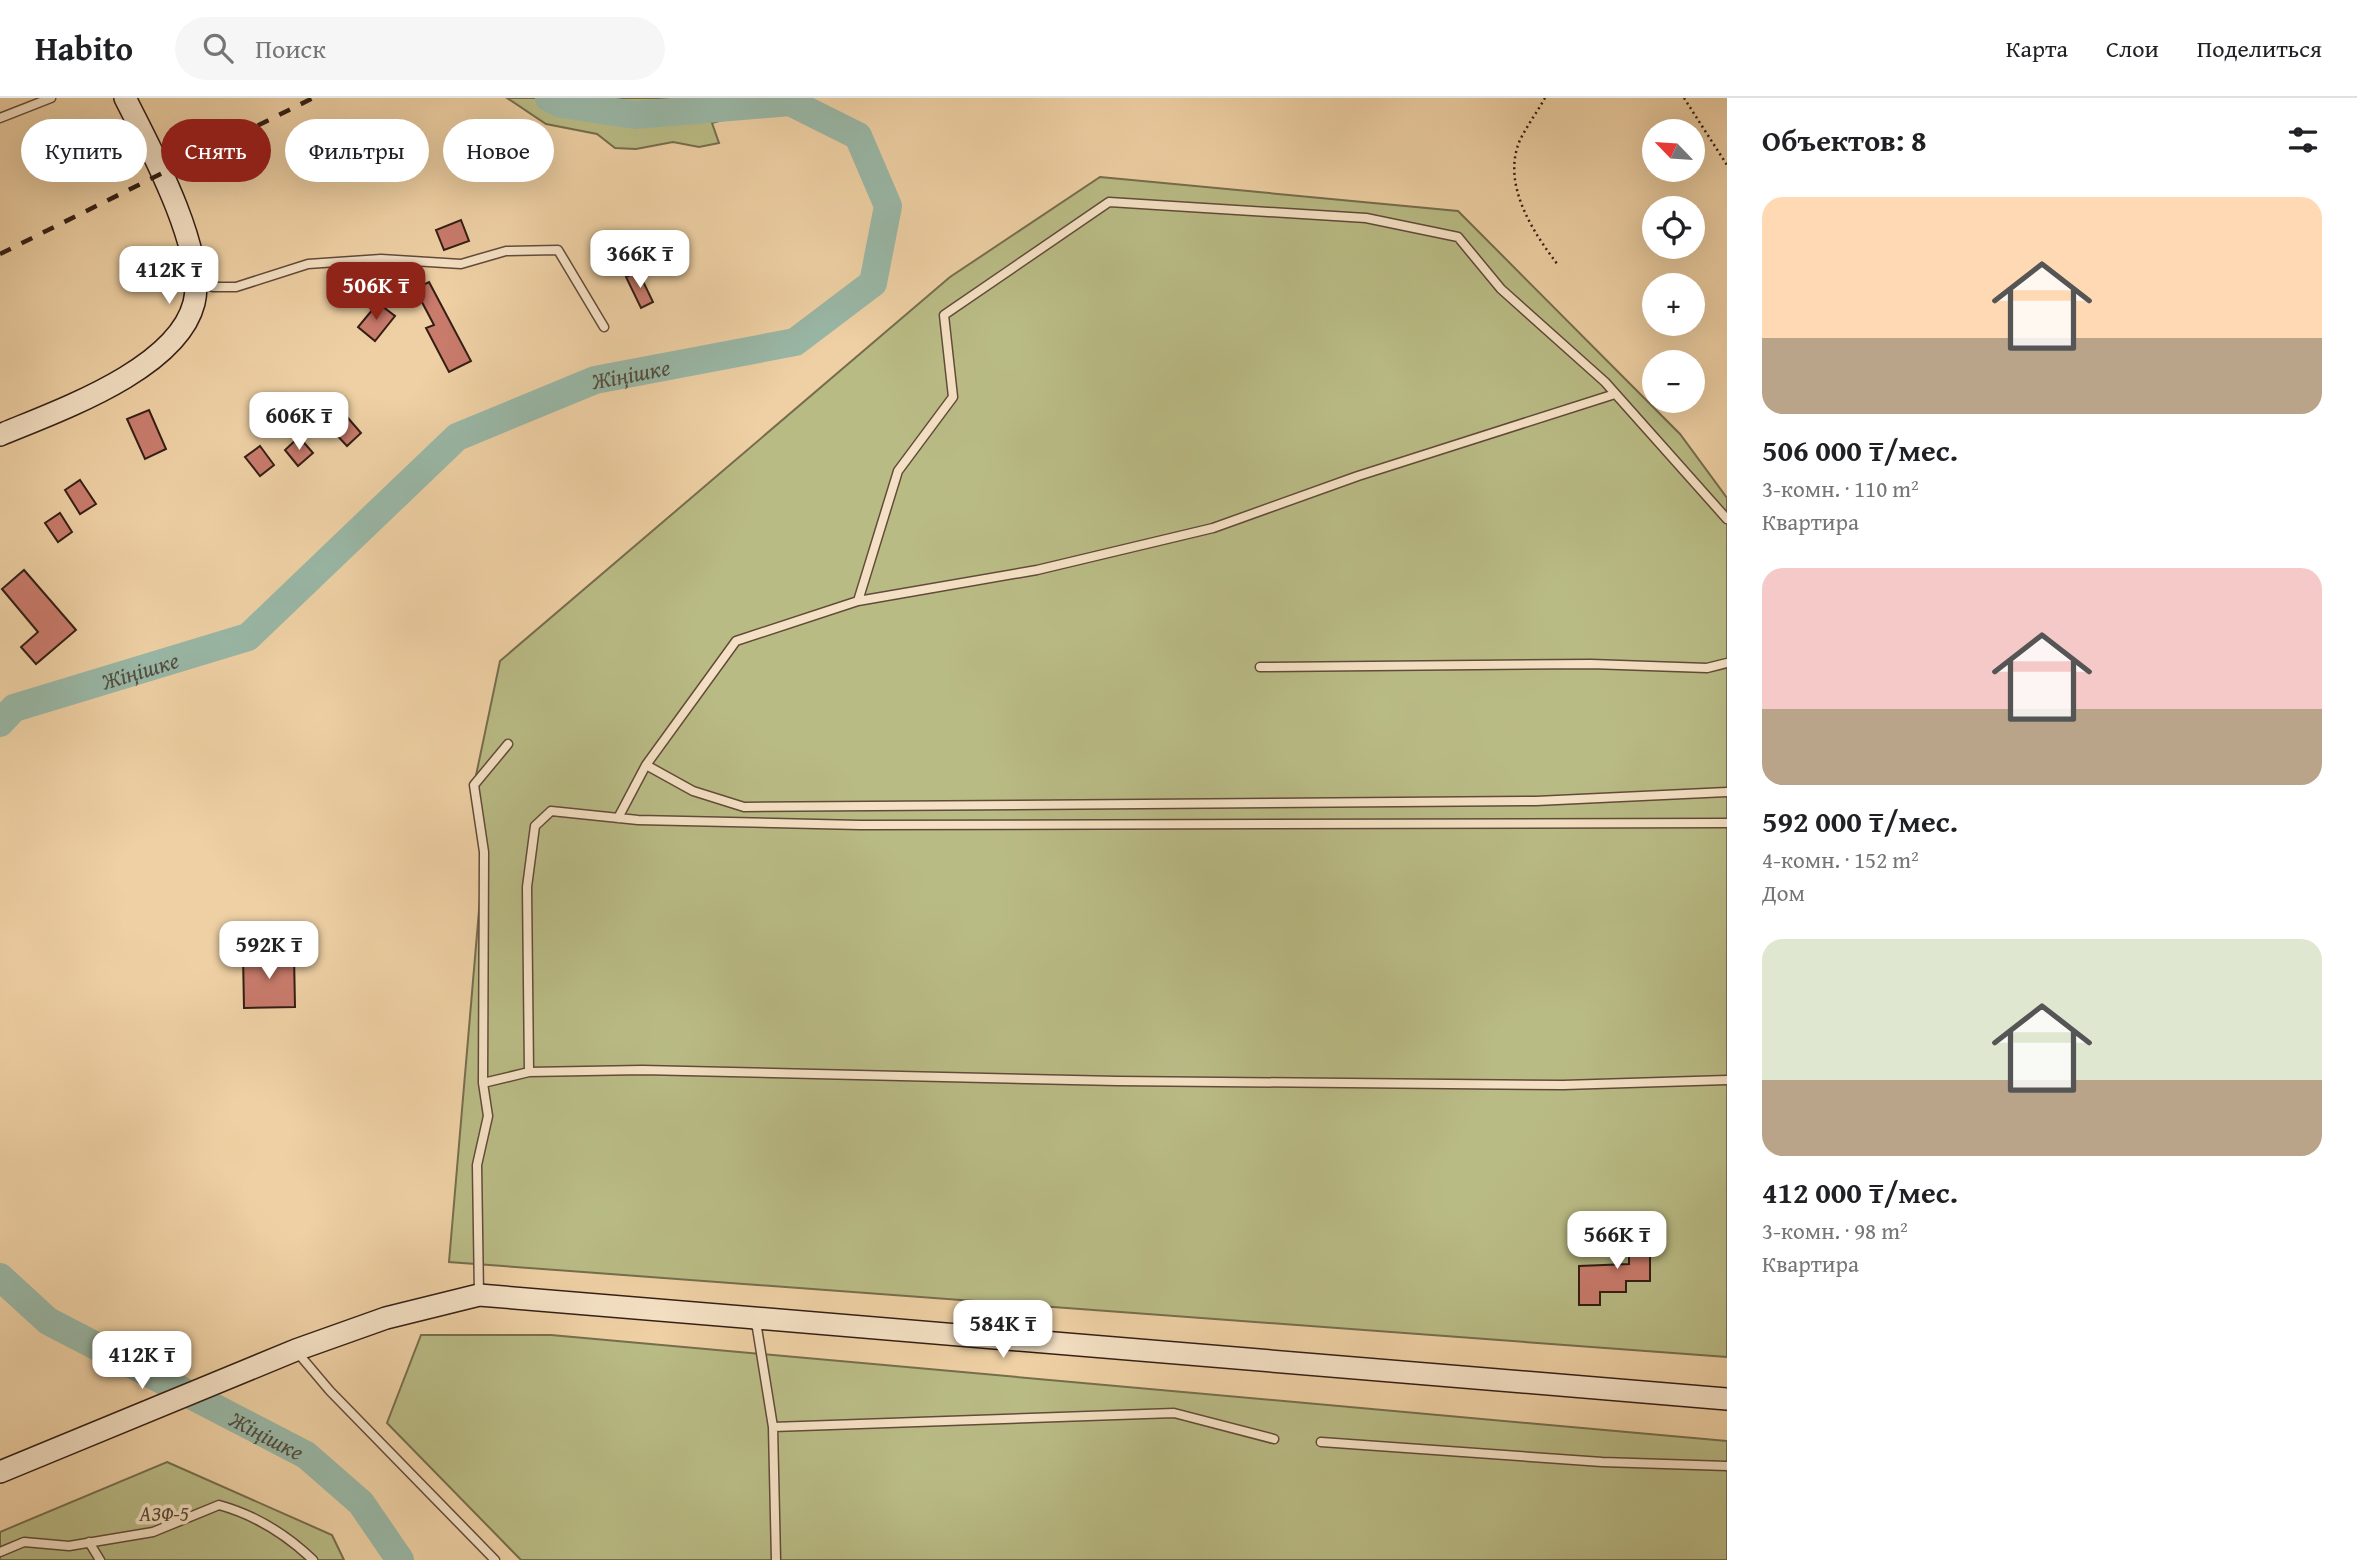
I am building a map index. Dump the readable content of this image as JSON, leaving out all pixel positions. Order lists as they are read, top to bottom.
{
  "water": ["Жіңішке"],
  "parks": ["АЗФ-5"],
  "north": "top left",
  "page": {
    "header": "Habito",
    "search": "Поиск",
    "nav": ["Карта", "Слои", "Поделиться"],
    "heading": "Объектов: 8",
    "map_buttons": ["+", "−"],
    "chip": [
      "Купить",
      "Снять",
      "Фильтры",
      "Новое"
    ],
    "list": [
      {
        "name": "506 000 ₸/мес.",
        "note": "3-комн. · 110 m² · Квартира"
      },
      {
        "name": "592 000 ₸/мес.",
        "note": "4-комн. · 152 m² · Дом"
      },
      {
        "name": "412 000 ₸/мес.",
        "note": "3-комн. · 98 m² · Квартира"
      }
    ],
    "price": [
      "366K ₸",
      "412K ₸",
      "506K ₸",
      "606K ₸",
      "592K ₸",
      "566K ₸",
      "584K ₸",
      "412K ₸"
    ]
  }
}
